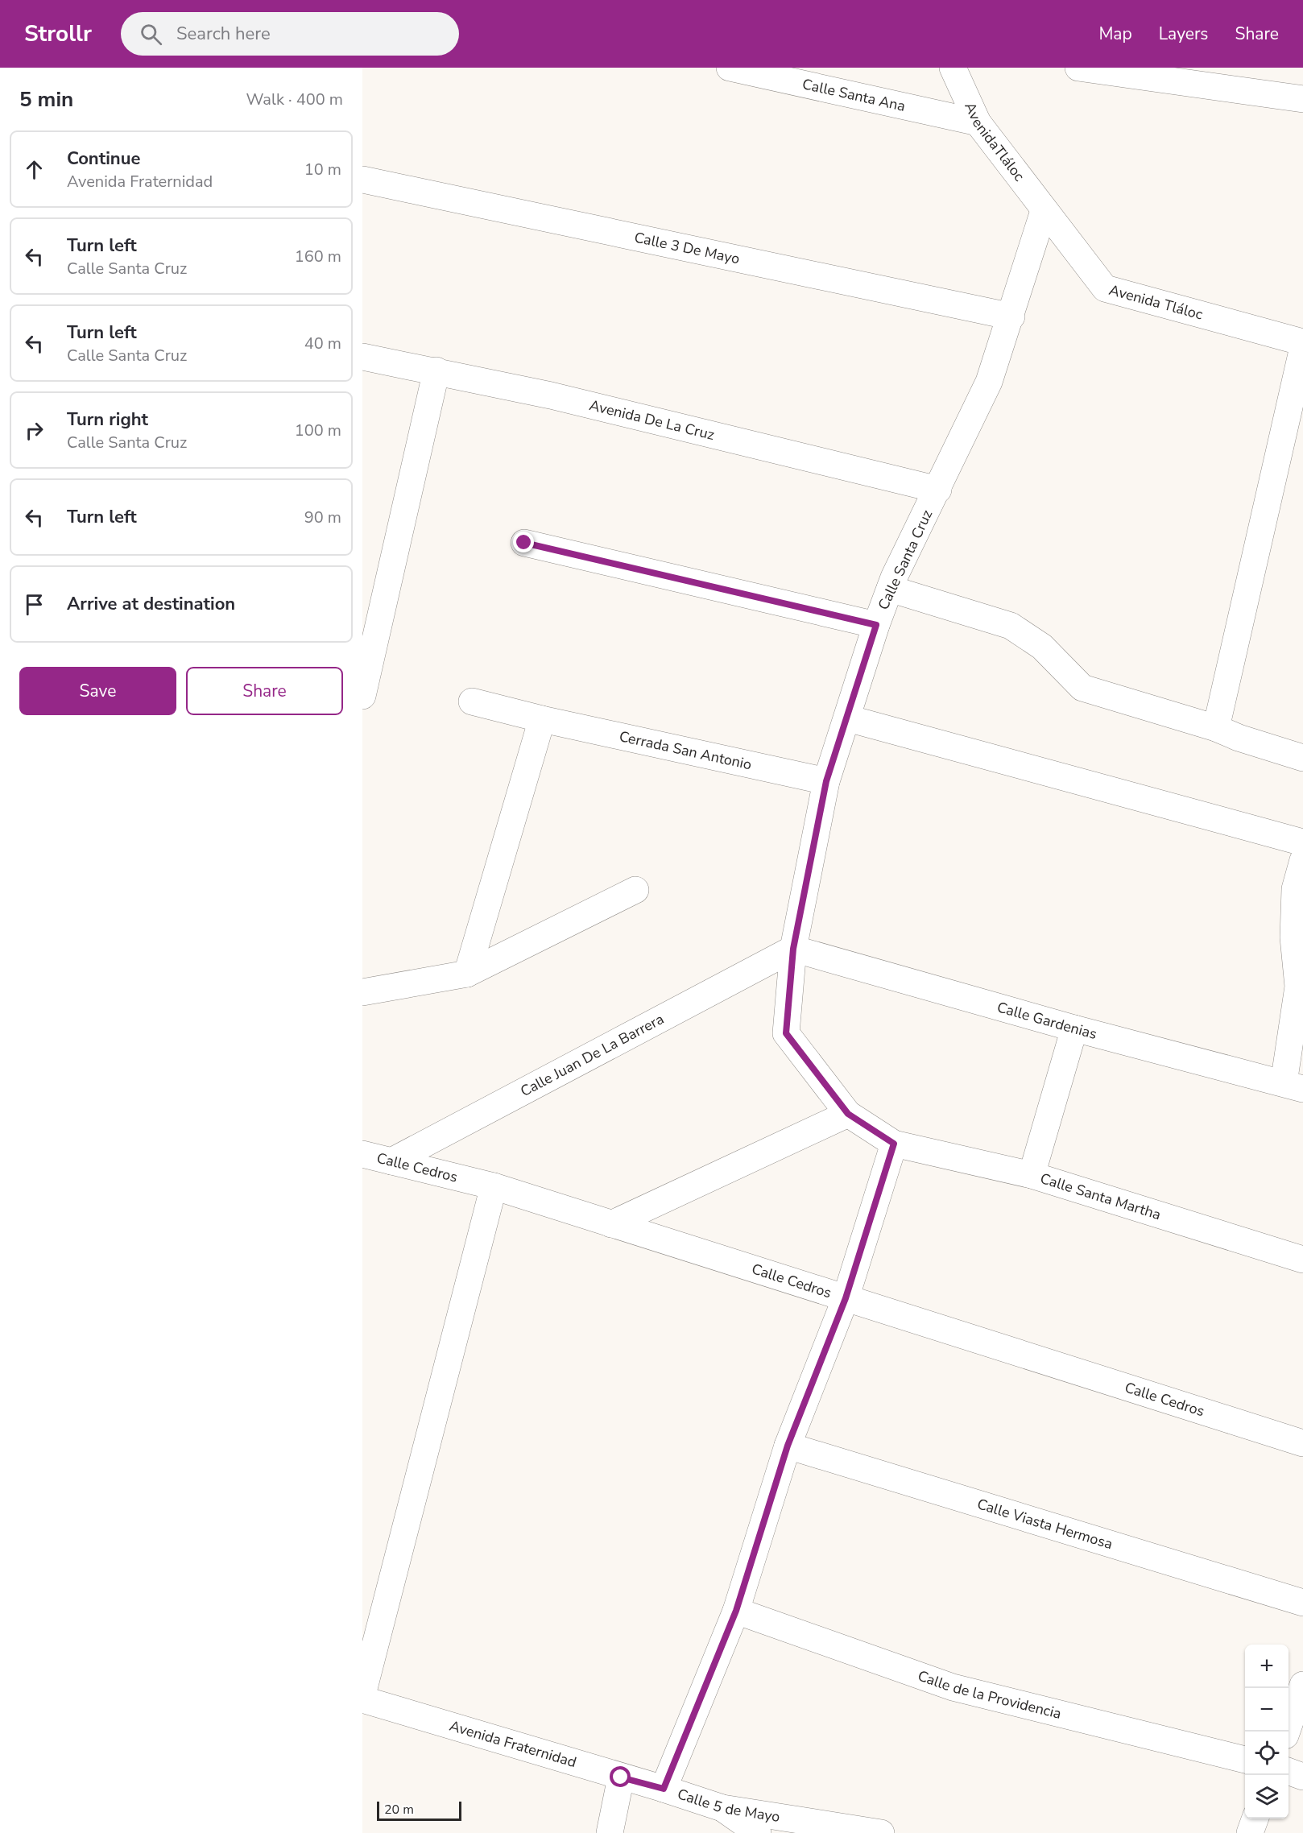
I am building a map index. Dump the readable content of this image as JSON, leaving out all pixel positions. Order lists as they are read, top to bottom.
{
  "streets": {
    "street": [
      "Calle Santa Ana",
      "AvenidaTláloc",
      "Calle 3 De Mayo",
      "Avenida Tláloc",
      "Avenida De La Cruz",
      "Calle Santa Cruz",
      "Cerrada San Antonio",
      "Calle Gardenias",
      "Calle Juan De La Barrera",
      "Calle Cedros",
      "Calle Santa Martha",
      "Calle Viasta Hermosa",
      "Calle de la Providencia",
      "Avenida Fraternidad",
      "Calle 5 de Mayo"
    ]
  },
  "crossings": [
    ["Calle Santa Ana", "AvenidaTláloc"],
    ["AvenidaTláloc", "Avenida Tláloc"],
    ["AvenidaTláloc", "Calle Santa Cruz"],
    ["Calle 3 De Mayo", "Calle Santa Cruz"],
    ["Avenida Tláloc", "Calle Santa Cruz"],
    ["Avenida De La Cruz", "Calle Santa Cruz"],
    ["Calle Santa Cruz", "Cerrada San Antonio"],
    ["Calle Santa Cruz", "Calle Gardenias"],
    ["Calle Santa Cruz", "Calle Juan De La Barrera"],
    ["Calle Santa Cruz", "Calle Santa Martha"],
    ["Calle Gardenias", "Calle Juan De La Barrera"],
    ["Calle Juan De La Barrera", "Calle Cedros"],
    ["Avenida Fraternidad", "Calle 5 de Mayo"]
  ],
  "scale_bar": "20 m",
  "page": {
    "header": "Strollr",
    "search": "Search here",
    "nav": ["Map", "Layers", "Share"],
    "heading": ["5 min", "Walk · 400 m"],
    "list": [
      ["Continue", "Avenida Fraternidad", "10 m"],
      ["Turn left", "Calle Santa Cruz", "160 m"],
      ["Turn left", "Calle Santa Cruz", "40 m"],
      ["Turn right", "Calle Santa Cruz", "100 m"],
      ["Turn left", "90 m"],
      "Arrive at destination"
    ],
    "buttons": ["Save", "Share"],
    "map_buttons": ["+", "−"],
    "scale": "20 m"
  }
}
